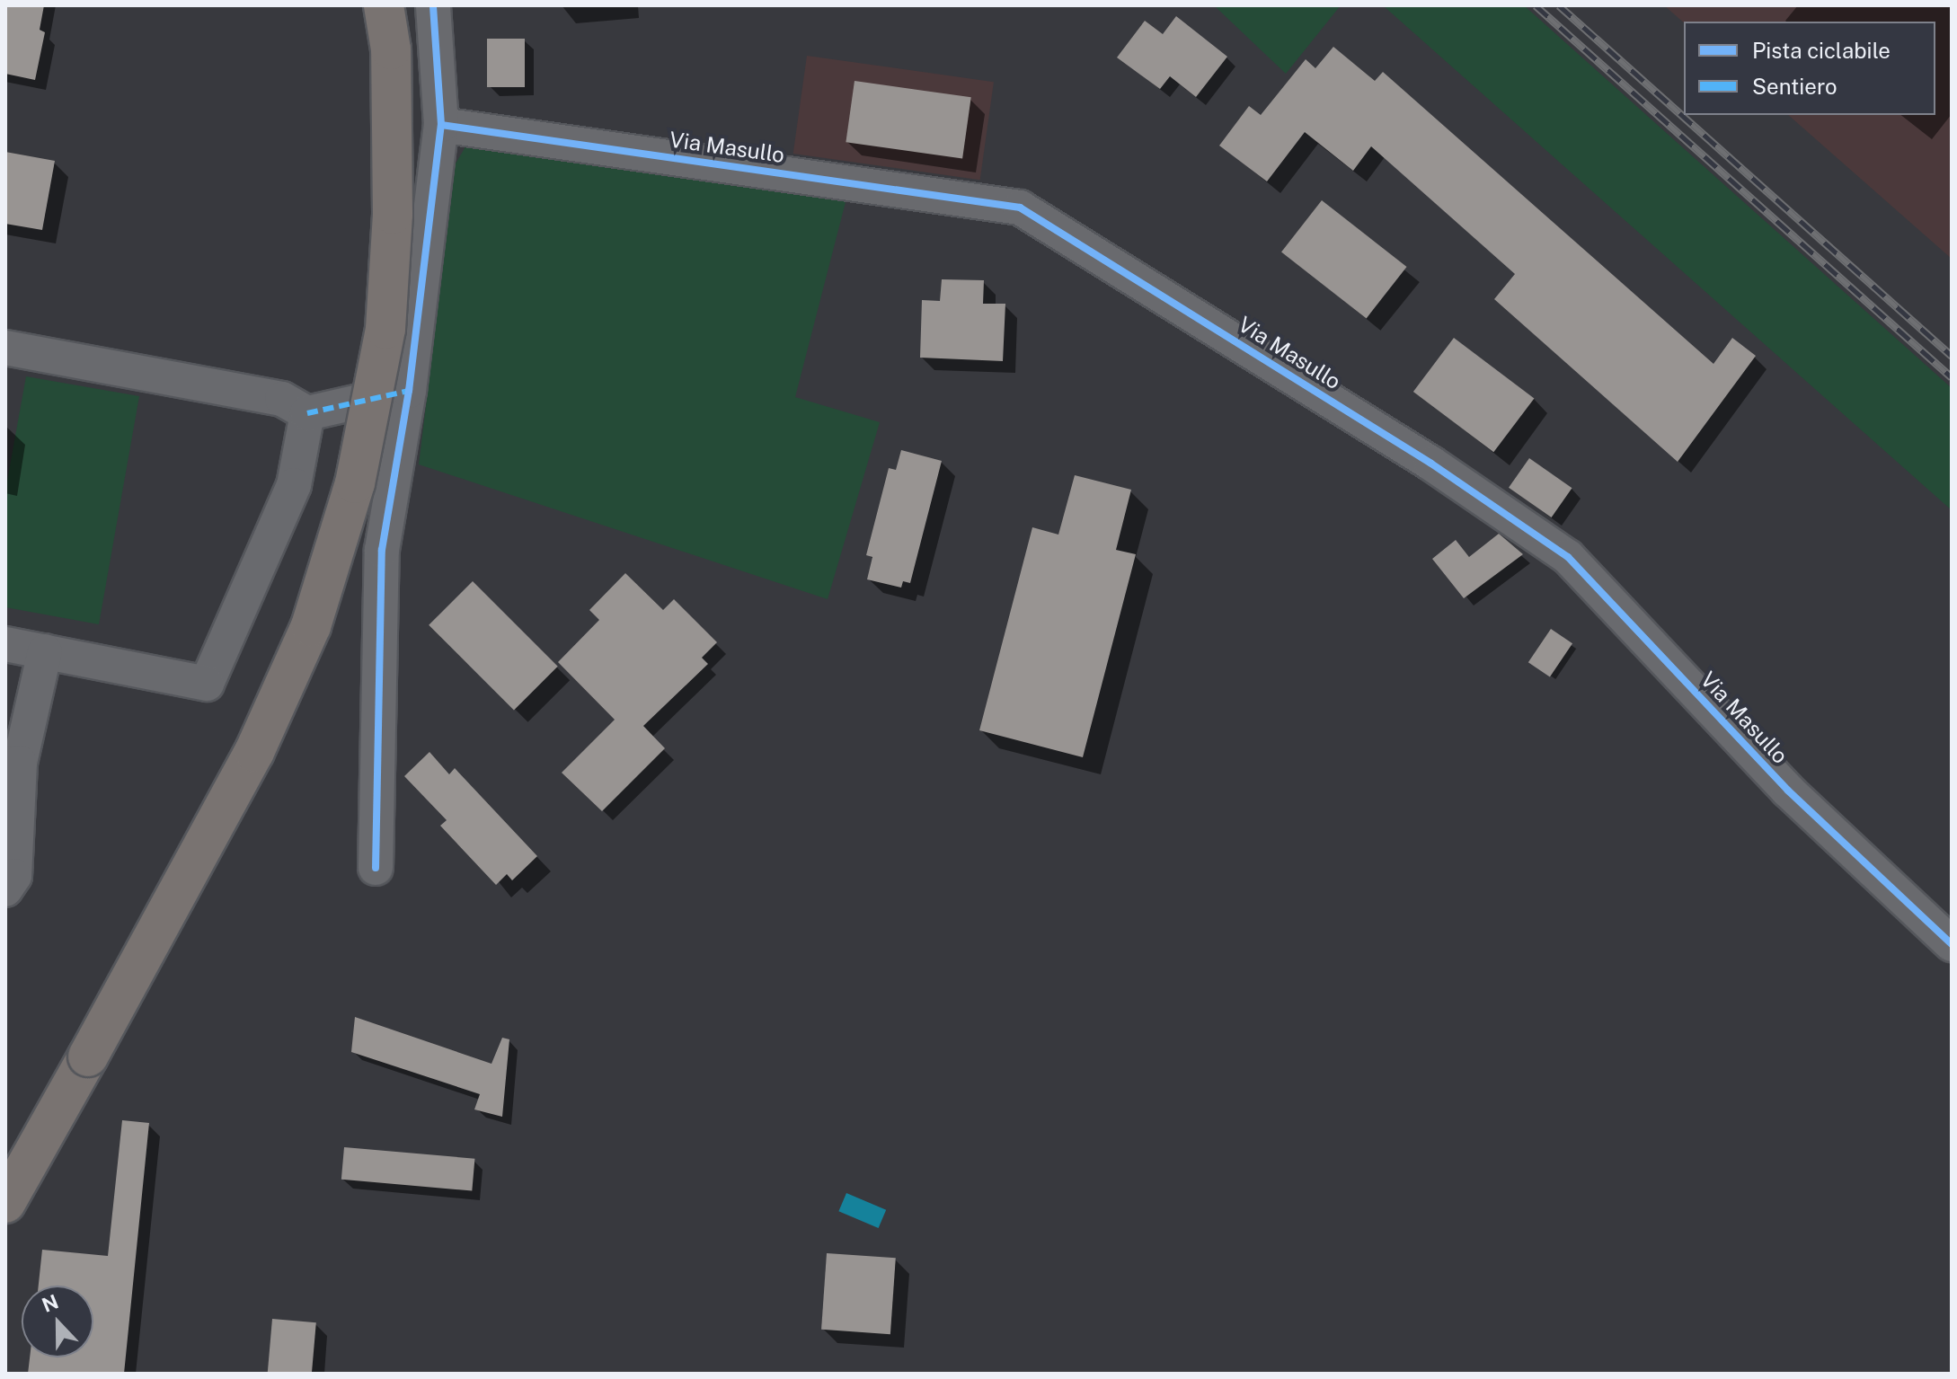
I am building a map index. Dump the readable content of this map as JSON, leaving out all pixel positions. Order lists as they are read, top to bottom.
{
  "streets": {
    "street": ["Via Masullo"]
  },
  "legend": ["Pista ciclabile", "Sentiero"],
  "north": "top"
}
